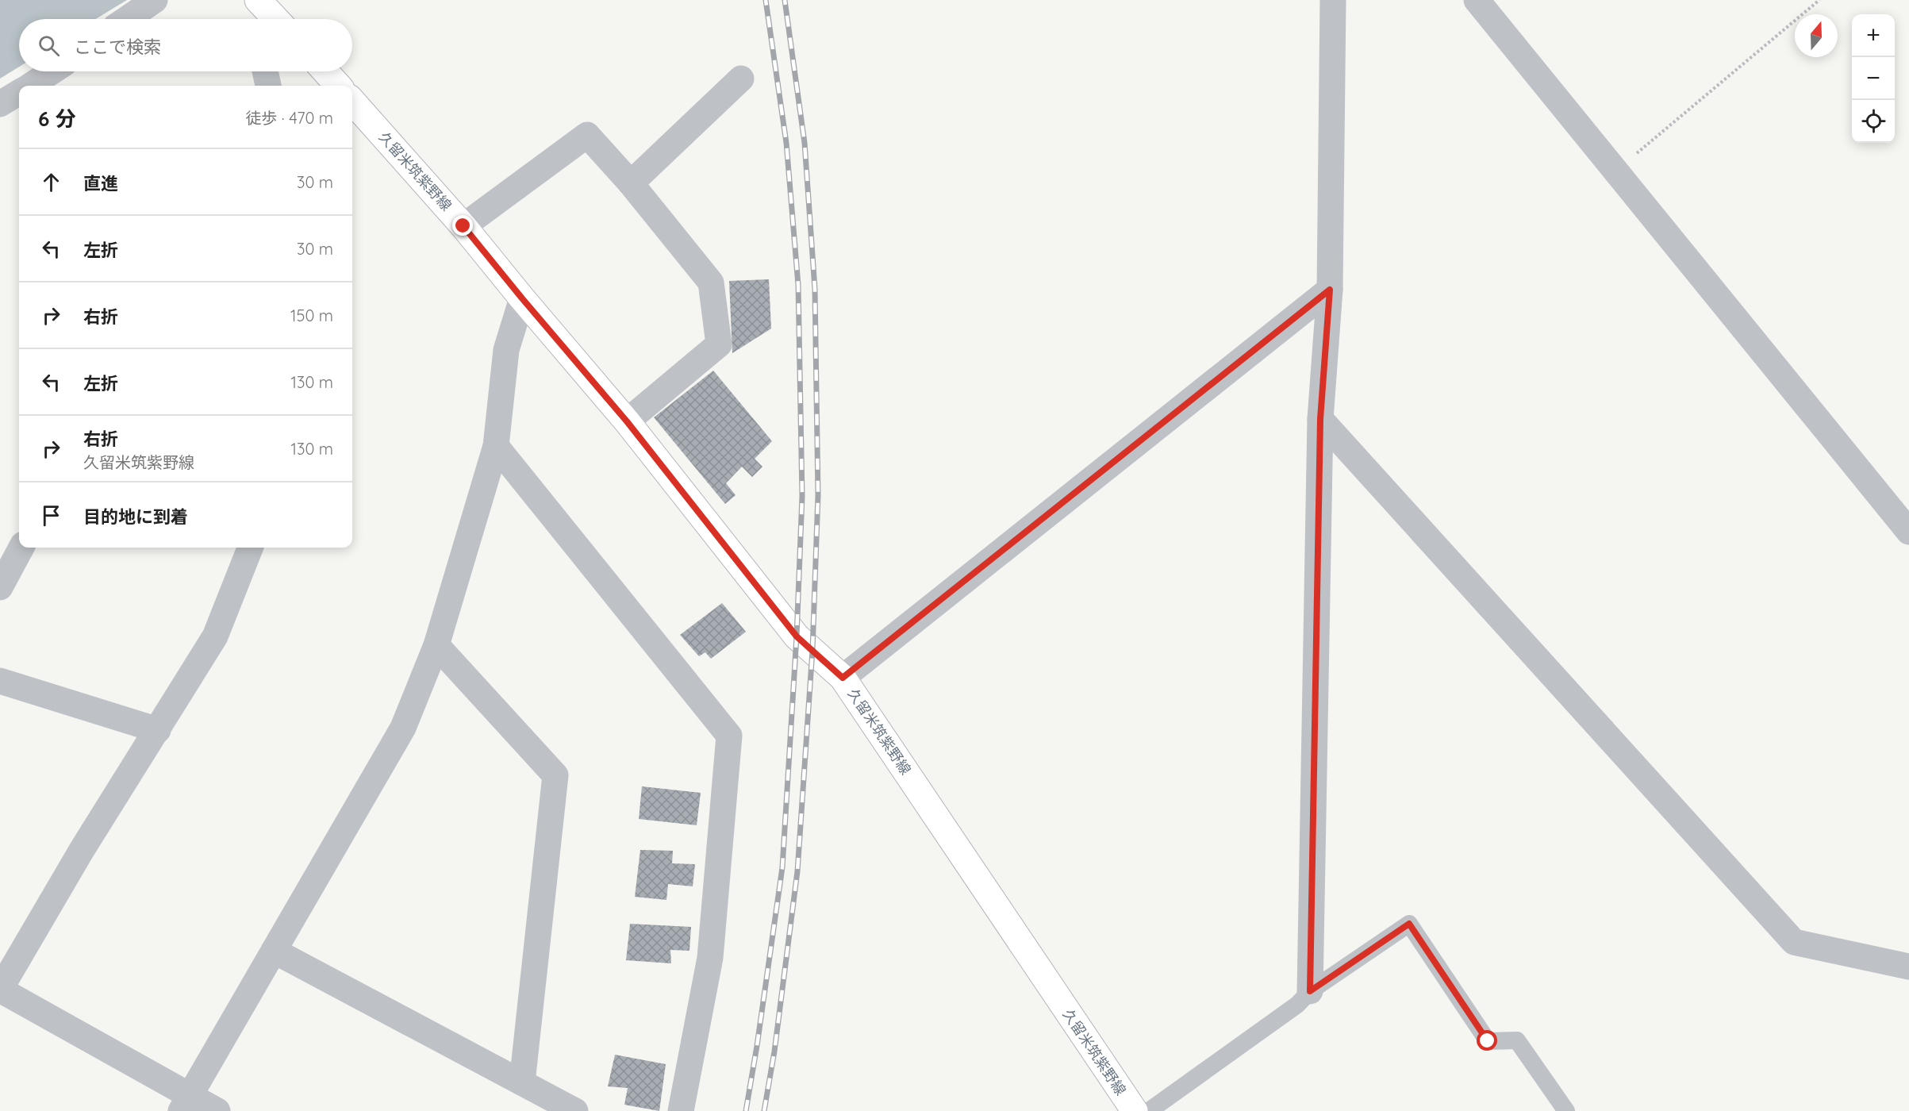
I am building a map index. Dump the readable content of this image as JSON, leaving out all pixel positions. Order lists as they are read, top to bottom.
{
  "streets": {
    "main road": ["久留米筑紫野線"]
  },
  "north": "top",
  "page": {
    "map_buttons": ["+", "−"],
    "search": "ここで検索",
    "heading": ["6 分", "徒歩 · 470 m"],
    "list": [
      ["直進", "30 m"],
      ["左折", "30 m"],
      ["右折", "150 m"],
      ["左折", "130 m"],
      ["右折", "久留米筑紫野線", "130 m"],
      "目的地に到着"
    ]
  }
}
